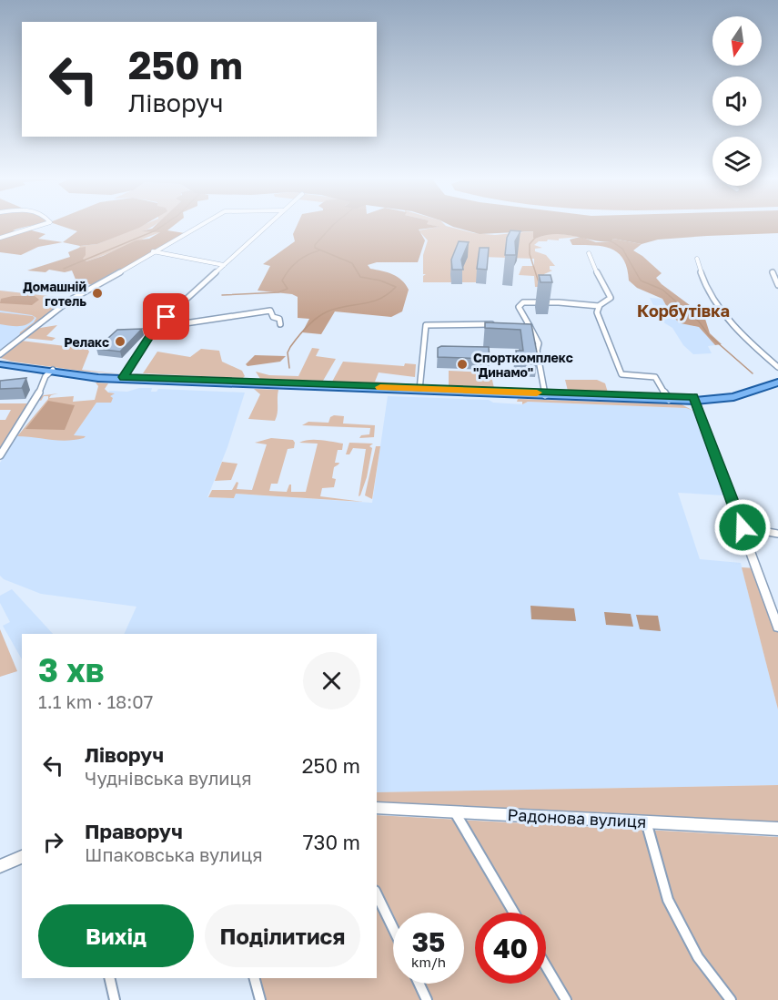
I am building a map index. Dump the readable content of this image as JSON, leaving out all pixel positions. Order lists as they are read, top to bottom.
{
  "streets": {
    "street": ["Радонова вулиця"]
  },
  "districts": ["Корбутівка"],
  "places": ["Домашній готель", "Релакс", "Спорткомплекс \"Динамо\""],
  "north": "bottom",
  "page": {
    "turn": ["250 m", "Ліворуч"],
    "heading": ["3 хв", "1.1 km · 18:07"],
    "list": [
      {
        "name": "Ліворуч",
        "note": "Чуднівська вулиця",
        "value": "250 m"
      },
      {
        "name": "Праворуч",
        "note": "Шпаковська вулиця",
        "value": "730 m"
      }
    ],
    "buttons": ["Вихід", "Поділитися"],
    "speed": "35 km/h",
    "limit": "40"
  }
}
